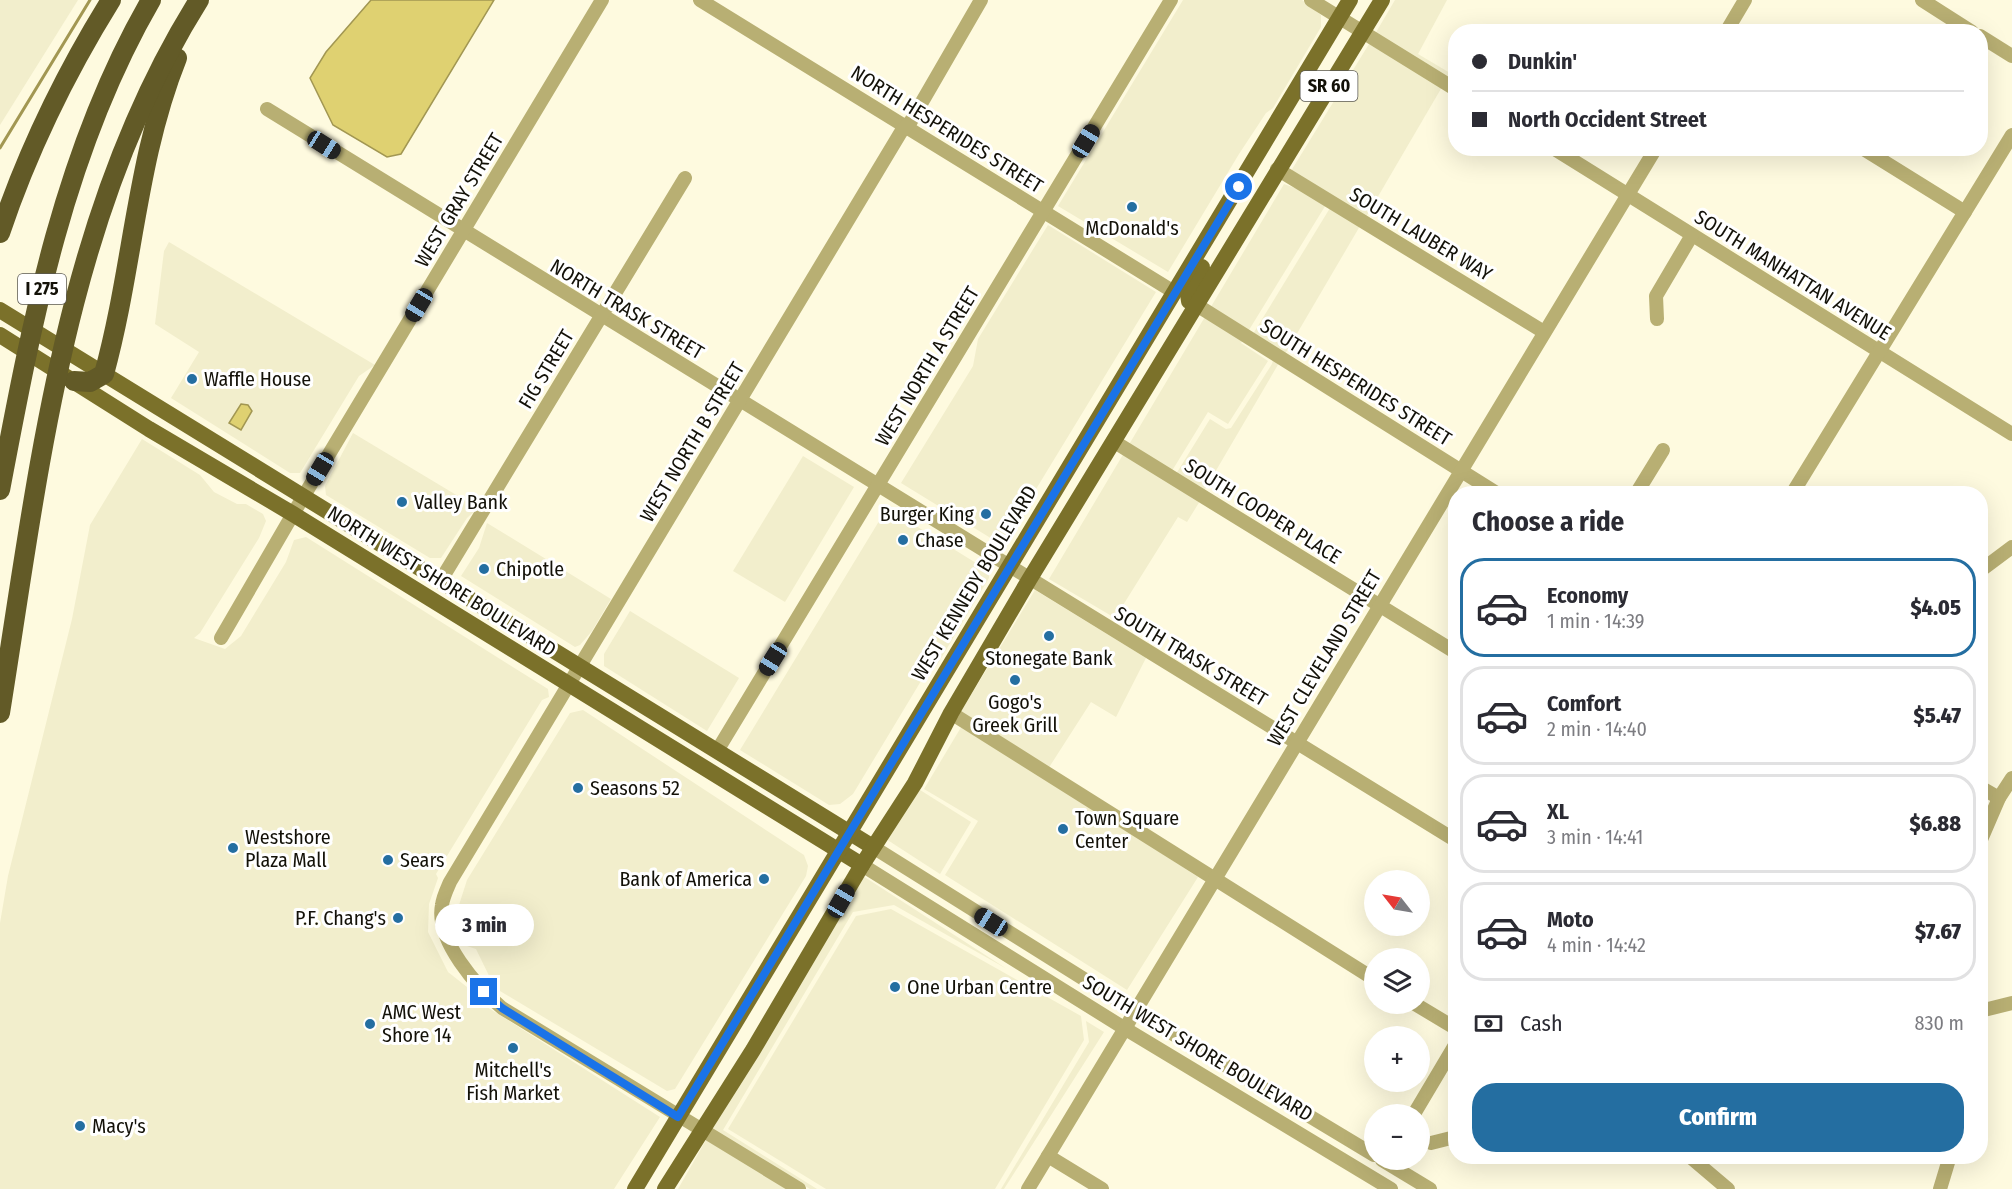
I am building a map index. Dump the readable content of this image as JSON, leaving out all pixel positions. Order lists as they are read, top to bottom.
{
  "streets": {
    "highway": ["I 275"],
    "main road": ["SR 60", "NORTH WEST SHORE BOULEVARD", "WEST KENNEDY BOULEVARD"],
    "street": [
      "NORTH HESPERIDES STREET",
      "WEST GRAY STREET",
      "SOUTH LAUBER WAY",
      "SOUTH MANHATTAN AVENUE",
      "NORTH TRASK STREET",
      "WEST NORTH A STREET",
      "FIG STREET",
      "SOUTH HESPERIDES STREET",
      "WEST NORTH B STREET",
      "SOUTH COOPER PLACE",
      "SOUTH TRASK STREET",
      "WEST CLEVELAND STREET",
      "SOUTH WEST SHORE BOULEVARD"
    ]
  },
  "crossings": [
    ["SR 60", "SOUTH LAUBER WAY"],
    ["SR 60", "NORTH TRASK STREET"],
    ["SR 60", "SOUTH HESPERIDES STREET"],
    ["SR 60", "SOUTH COOPER PLACE"],
    ["SR 60", "NORTH WEST SHORE BOULEVARD"],
    ["SR 60", "SOUTH TRASK STREET"],
    ["SR 60", "SOUTH WEST SHORE BOULEVARD"],
    ["NORTH HESPERIDES STREET", "WEST NORTH A STREET"],
    ["NORTH HESPERIDES STREET", "WEST NORTH B STREET"],
    ["NORTH HESPERIDES STREET", "WEST KENNEDY BOULEVARD"],
    ["WEST GRAY STREET", "NORTH TRASK STREET"],
    ["WEST GRAY STREET", "NORTH WEST SHORE BOULEVARD"],
    ["SOUTH LAUBER WAY", "WEST CLEVELAND STREET"],
    ["SOUTH MANHATTAN AVENUE", "WEST CLEVELAND STREET"],
    ["NORTH TRASK STREET", "WEST NORTH A STREET"],
    ["NORTH TRASK STREET", "FIG STREET"],
    ["NORTH TRASK STREET", "WEST NORTH B STREET"],
    ["NORTH TRASK STREET", "WEST KENNEDY BOULEVARD"],
    ["NORTH TRASK STREET", "SOUTH TRASK STREET"],
    ["SOUTH HESPERIDES STREET", "WEST CLEVELAND STREET"],
    ["WEST NORTH B STREET", "NORTH WEST SHORE BOULEVARD"],
    ["WEST NORTH B STREET", "WEST KENNEDY BOULEVARD"],
    ["SOUTH COOPER PLACE", "WEST CLEVELAND STREET"],
    ["NORTH WEST SHORE BOULEVARD", "WEST KENNEDY BOULEVARD"],
    ["NORTH WEST SHORE BOULEVARD", "SOUTH WEST SHORE BOULEVARD"],
    ["SOUTH TRASK STREET", "WEST CLEVELAND STREET"],
    ["WEST CLEVELAND STREET", "SOUTH WEST SHORE BOULEVARD"]
  ],
  "places": [
    "McDonald's",
    "Waffle House",
    "Valley Bank",
    "Burger King",
    "Chase",
    "Chipotle",
    "Stonegate Bank",
    "Gogo's Greek Grill",
    "Seasons 52",
    "Town Square Center",
    "Westshore Plaza Mall",
    "Sears",
    "Bank of America",
    "P.F. Chang's",
    "One Urban Centre",
    "AMC West Shore 14",
    "Mitchell's Fish Market",
    "Macy's"
  ],
  "north": "top left",
  "page": {
    "banner": ["Dunkin'", "North Occident Street"],
    "heading": "Choose a ride",
    "list": [
      {
        "name": "Economy",
        "note": "1 min · 14:39",
        "value": "$4.05"
      },
      {
        "name": "Comfort",
        "note": "2 min · 14:40",
        "value": "$5.47"
      },
      {
        "name": "XL",
        "note": "3 min · 14:41",
        "value": "$6.88"
      },
      {
        "name": "Moto",
        "note": "4 min · 14:42",
        "value": "$7.67"
      }
    ],
    "map_buttons": ["+", "−"],
    "bubble": "3 min",
    "pay": ["Cash", "830 m"],
    "buttons": "Confirm"
  }
}
